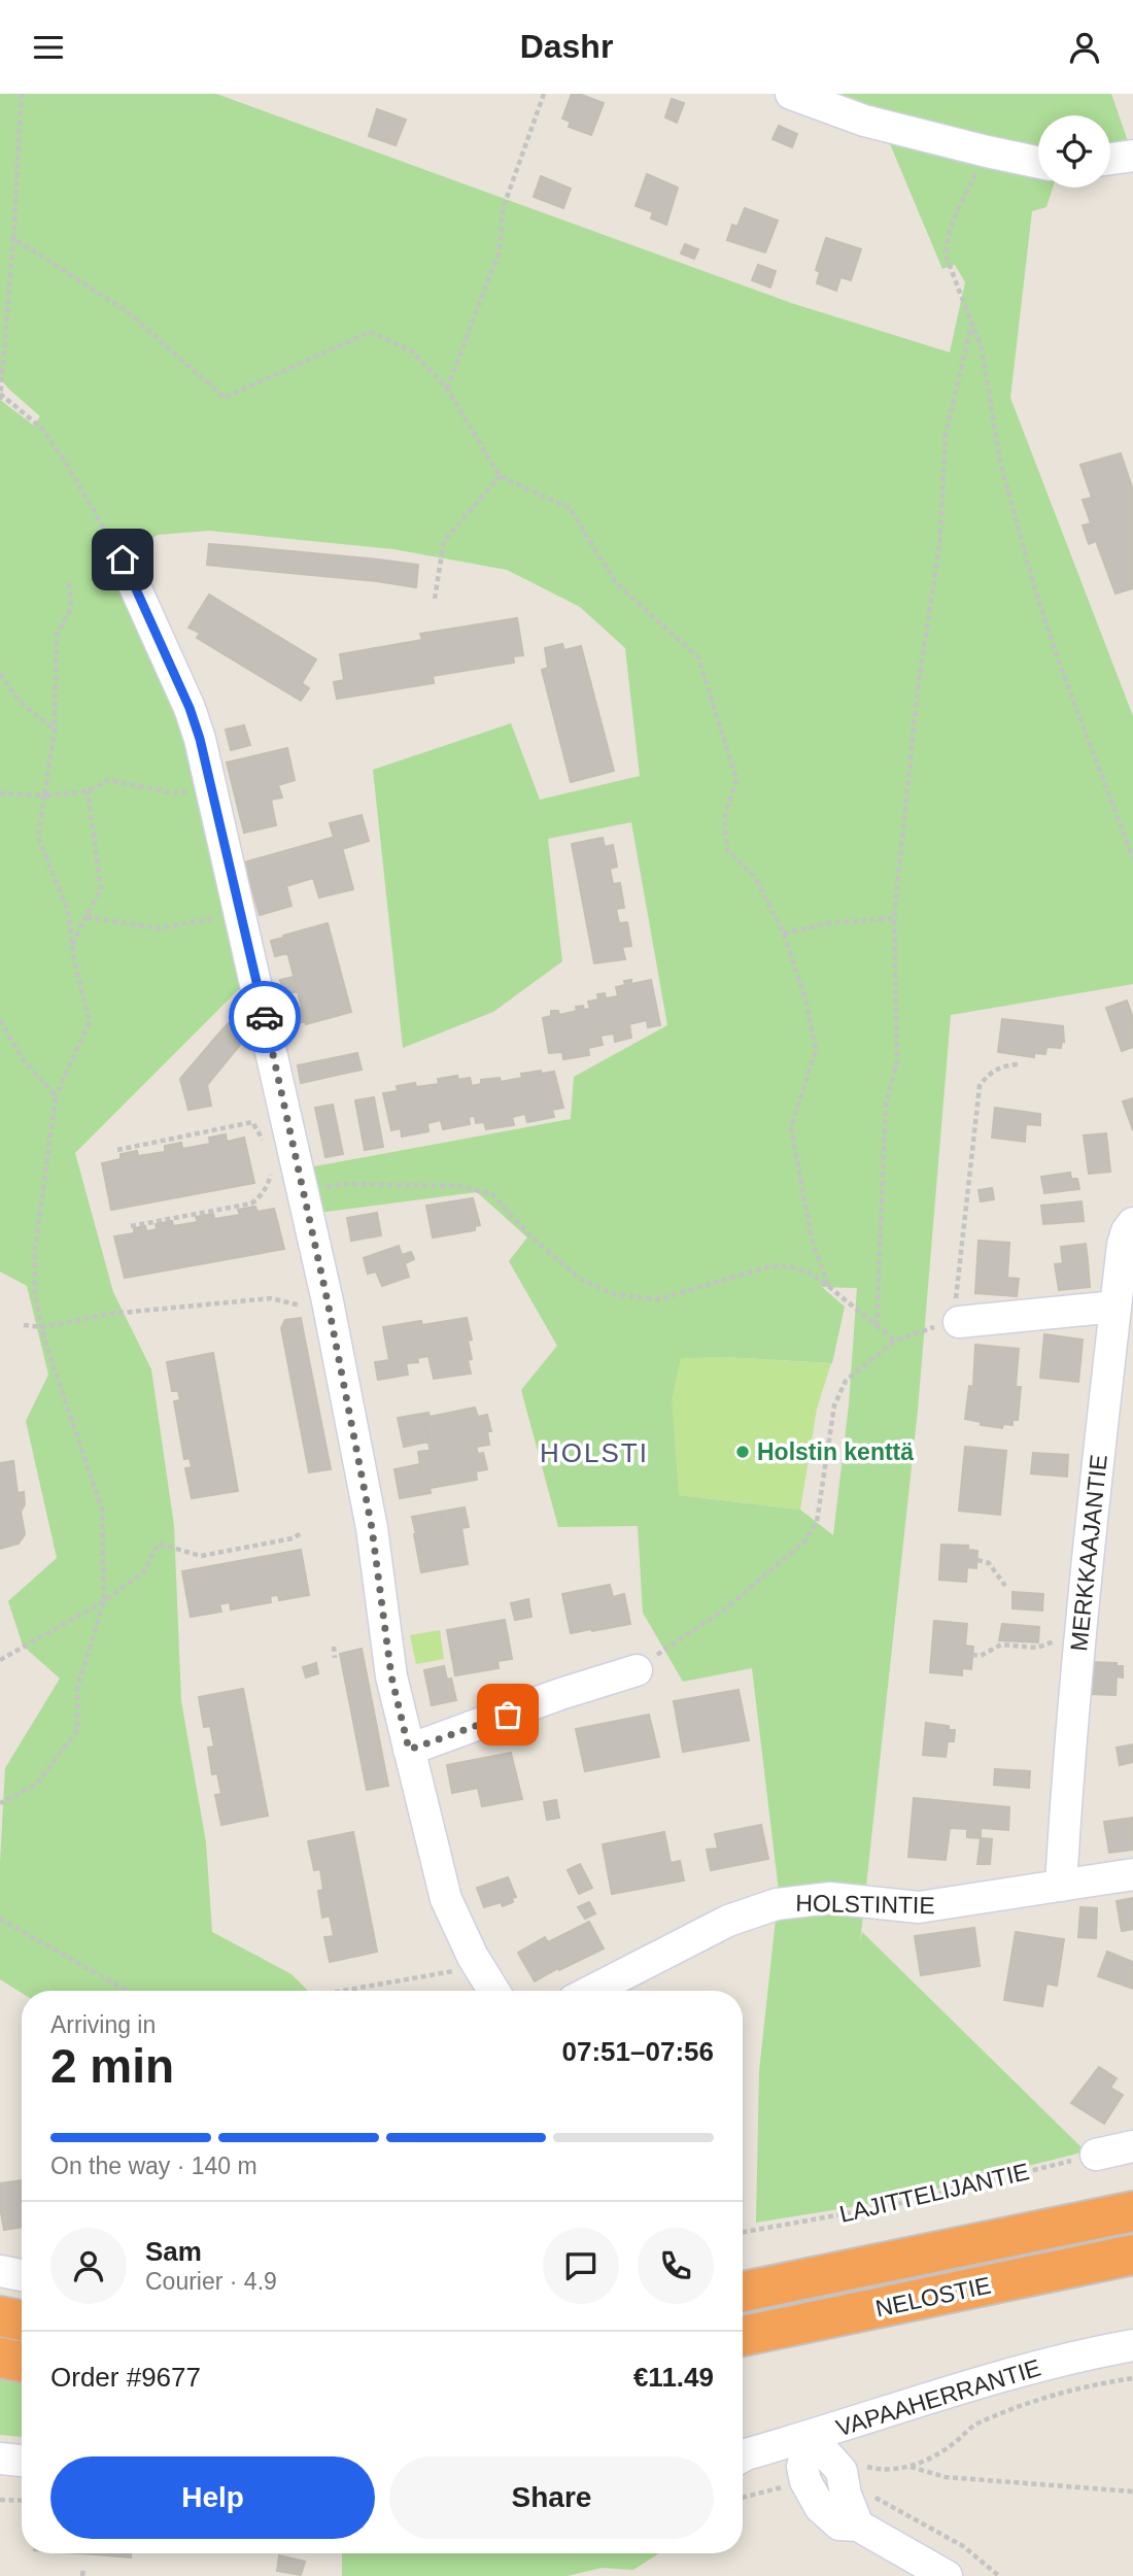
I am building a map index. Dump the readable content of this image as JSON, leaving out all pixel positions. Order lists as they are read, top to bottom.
{
  "streets": {
    "highway": ["NELOSTIE"],
    "street": ["MERKKAAJANTIE", "HOLSTINTIE", "VAPAAHERRANTIE"],
    "path": ["LAJITTELIJANTIE"]
  },
  "crossings": [
    ["MERKKAAJANTIE", "HOLSTINTIE"]
  ],
  "districts": ["HOLSTI"],
  "places": ["Holstin kenttä"],
  "page": {
    "header": "Dashr",
    "heading": ["2 min", "Arriving in", "07:51–07:56"],
    "panel": [
      "Sam",
      "Courier · 4.9",
      "Order #9677",
      "€11.49"
    ],
    "bar": "On the way · 140 m",
    "buttons": ["Help", "Share"]
  }
}
